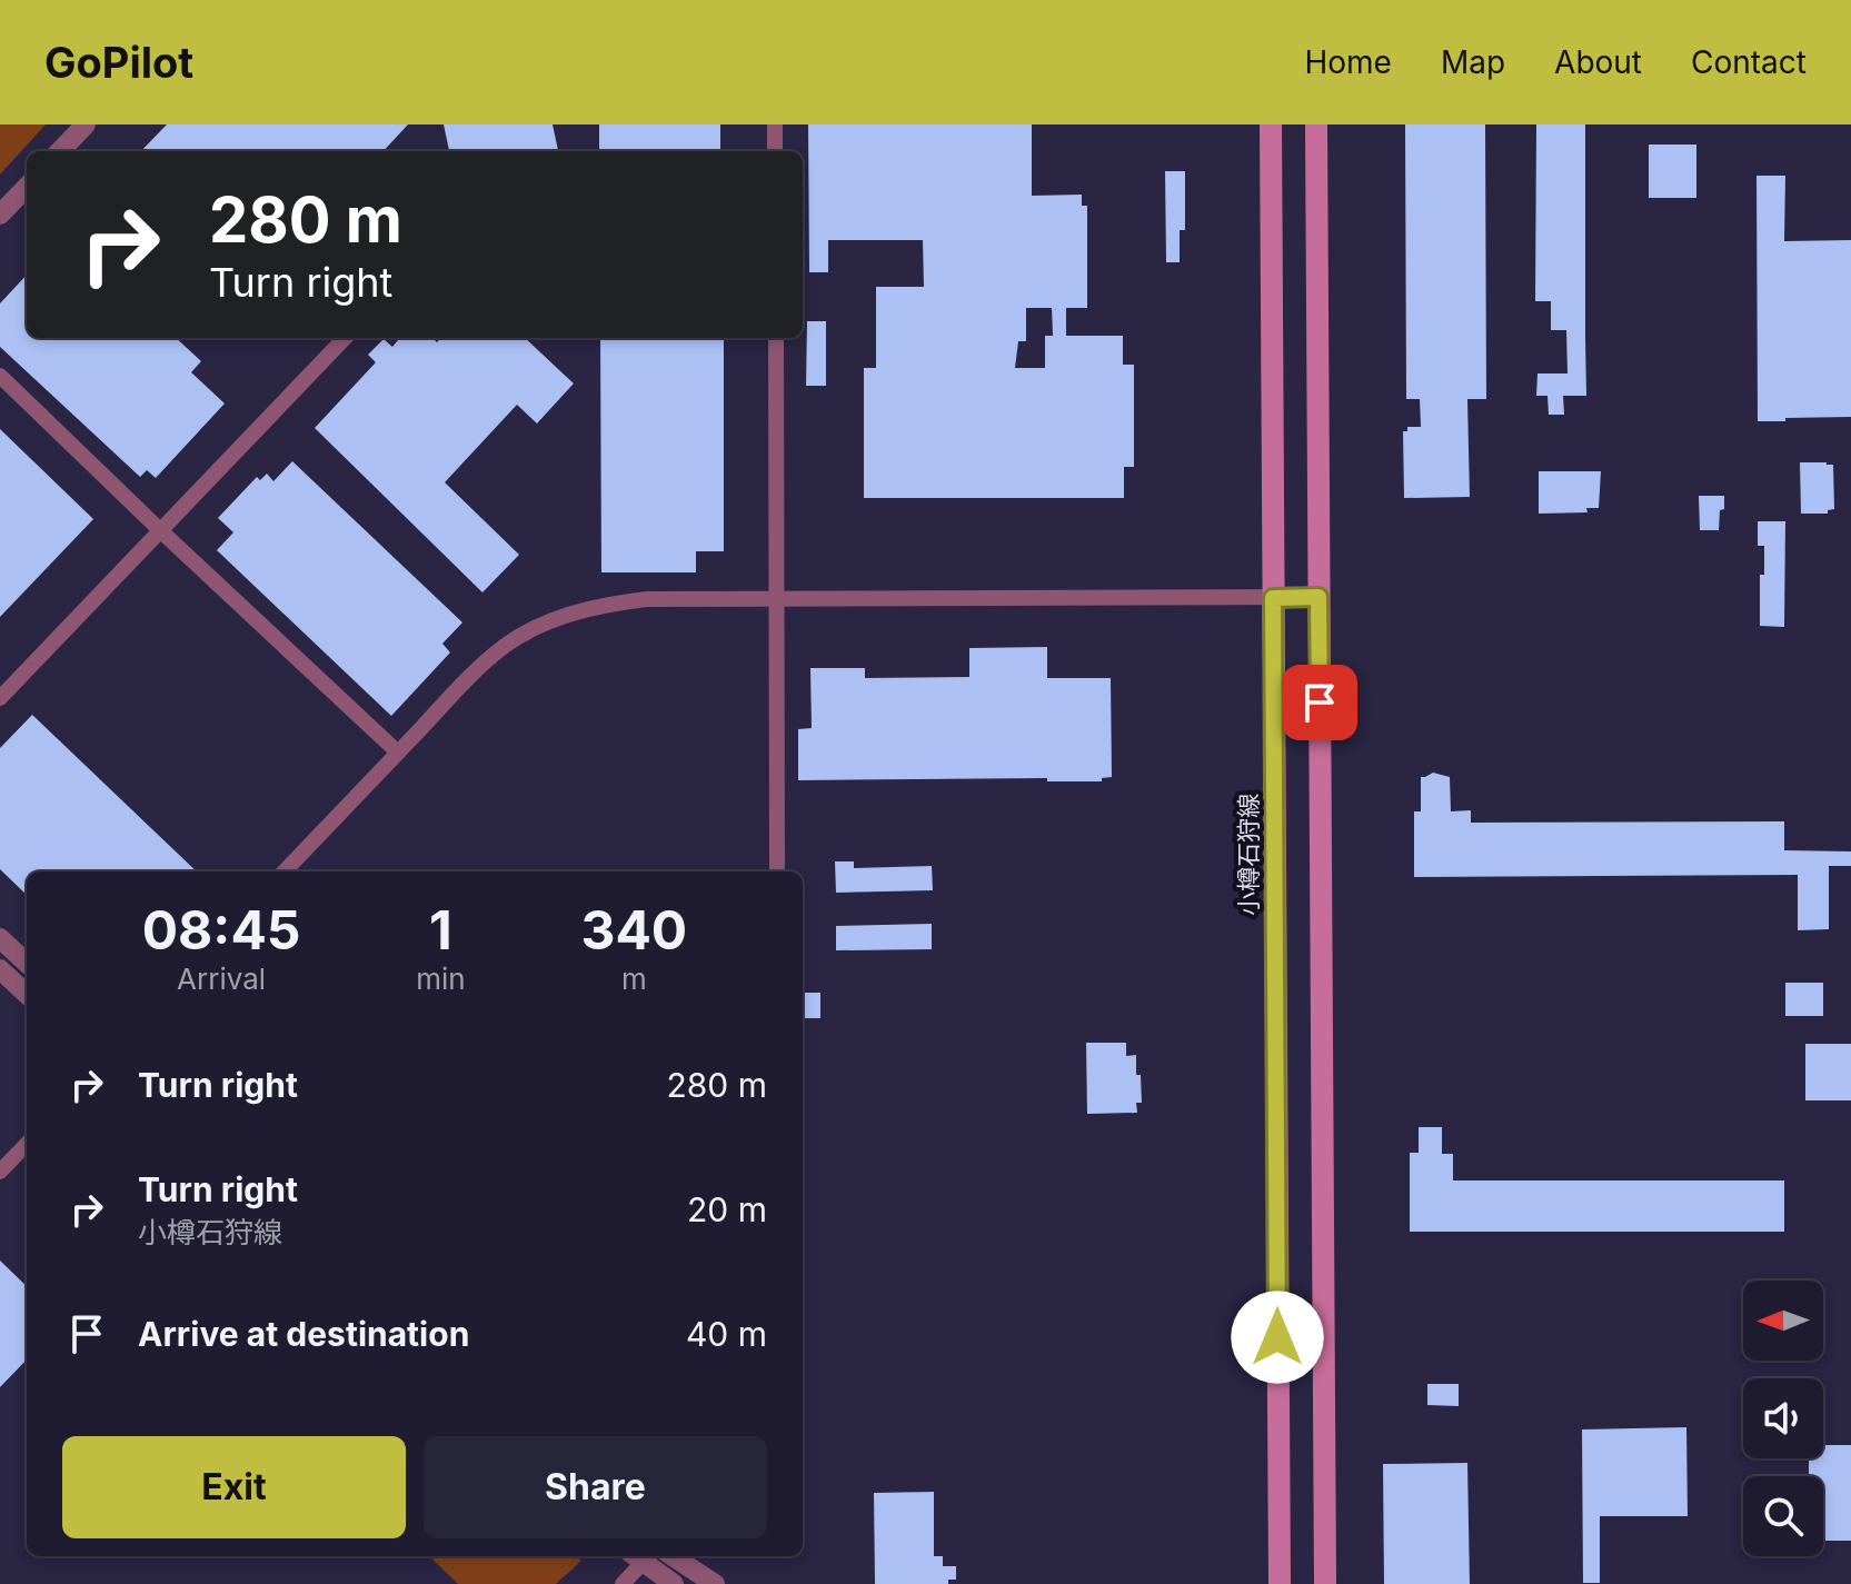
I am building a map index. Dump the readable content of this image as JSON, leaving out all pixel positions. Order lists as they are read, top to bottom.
{
  "streets": {
    "main road": ["小樽石狩線"]
  },
  "north": "left",
  "page": {
    "header": "GoPilot",
    "nav": [
      "Home",
      "Map",
      "About",
      "Contact"
    ],
    "turn": ["280 m", "Turn right"],
    "eta": [
      "08:45",
      "Arrival",
      "1",
      "min",
      "340",
      "m"
    ],
    "list": [
      {
        "name": "Turn right",
        "value": "280 m"
      },
      {
        "name": "Turn right",
        "note": "小樽石狩線",
        "value": "20 m"
      },
      {
        "name": "Arrive at destination",
        "value": "40 m"
      }
    ],
    "buttons": ["Exit", "Share"]
  }
}
